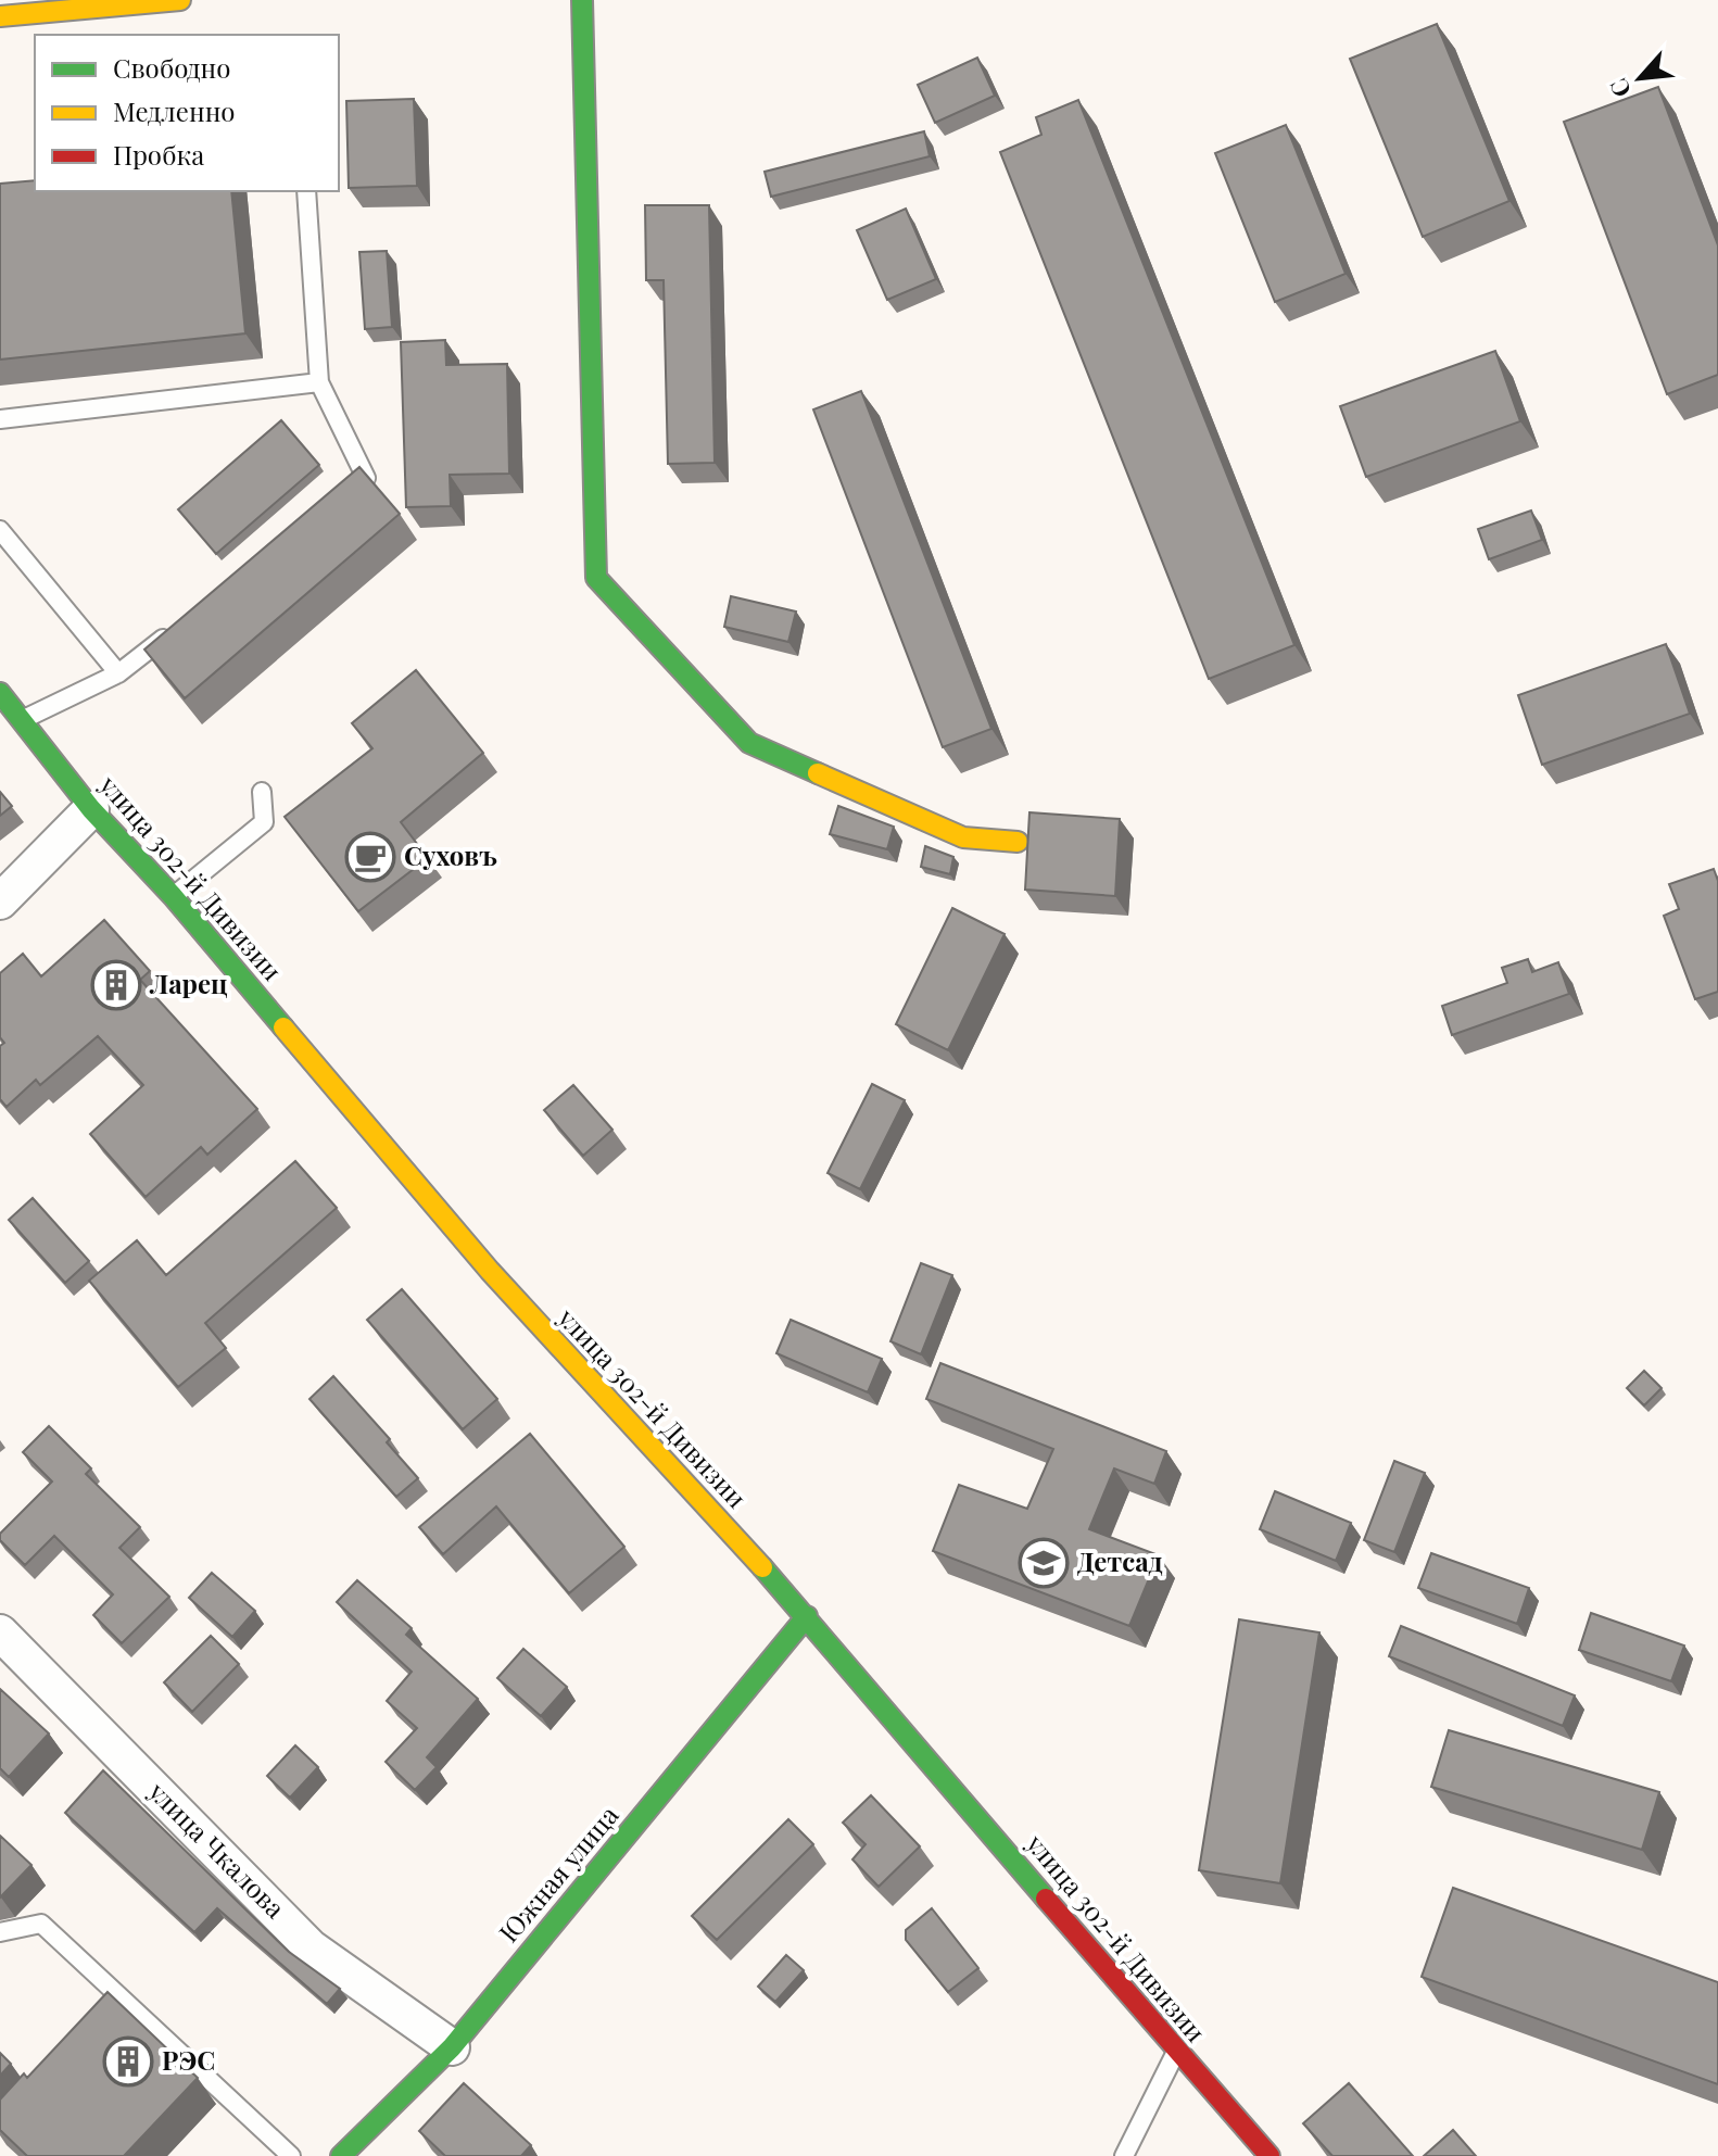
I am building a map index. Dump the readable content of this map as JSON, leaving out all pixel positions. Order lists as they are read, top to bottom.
{
  "streets": {
    "street": ["улица 302-й Дивизии", "улица Чкалова", "Южная улица"]
  },
  "crossings": [
    ["улица 302-й Дивизии", "Южная улица"],
    ["улица Чкалова", "Южная улица"]
  ],
  "places": {
    "cafe": ["Суховъ"],
    "building": ["Ларец", "РЭС"],
    "school or university": ["Детсад"]
  },
  "legend": ["Свободно", "Медленно", "Пробка"],
  "north": "bottom left"
}
